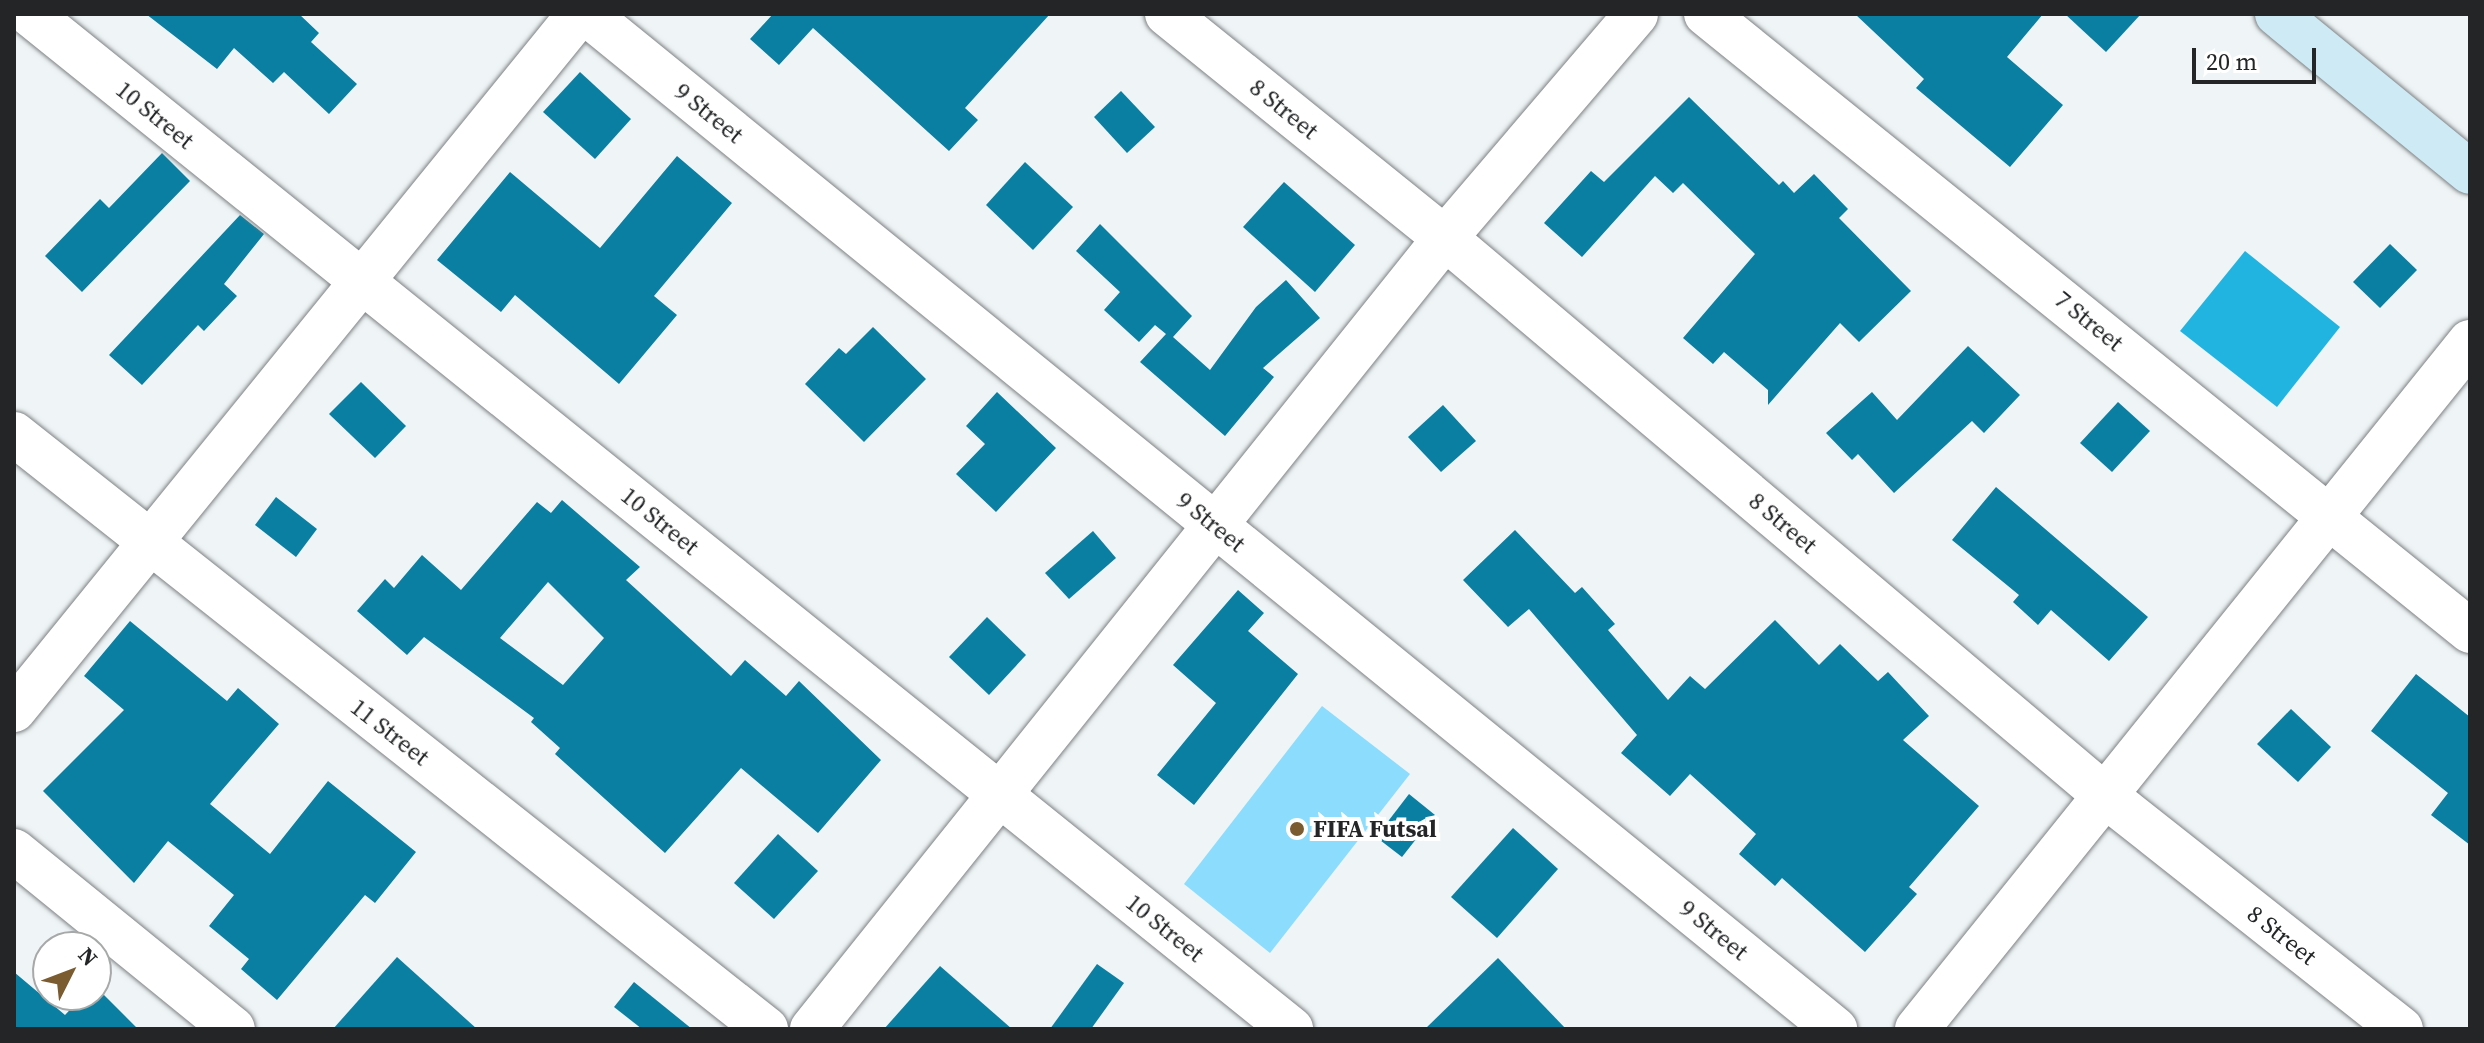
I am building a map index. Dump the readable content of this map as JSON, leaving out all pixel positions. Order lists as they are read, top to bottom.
{
  "streets": {
    "street": [
      "8 Street",
      "9 Street",
      "10 Street",
      "7 Street",
      "11 Street"
    ]
  },
  "places": ["FIFA Futsal"],
  "scale_bar": "20 m",
  "north": "top right"
}
